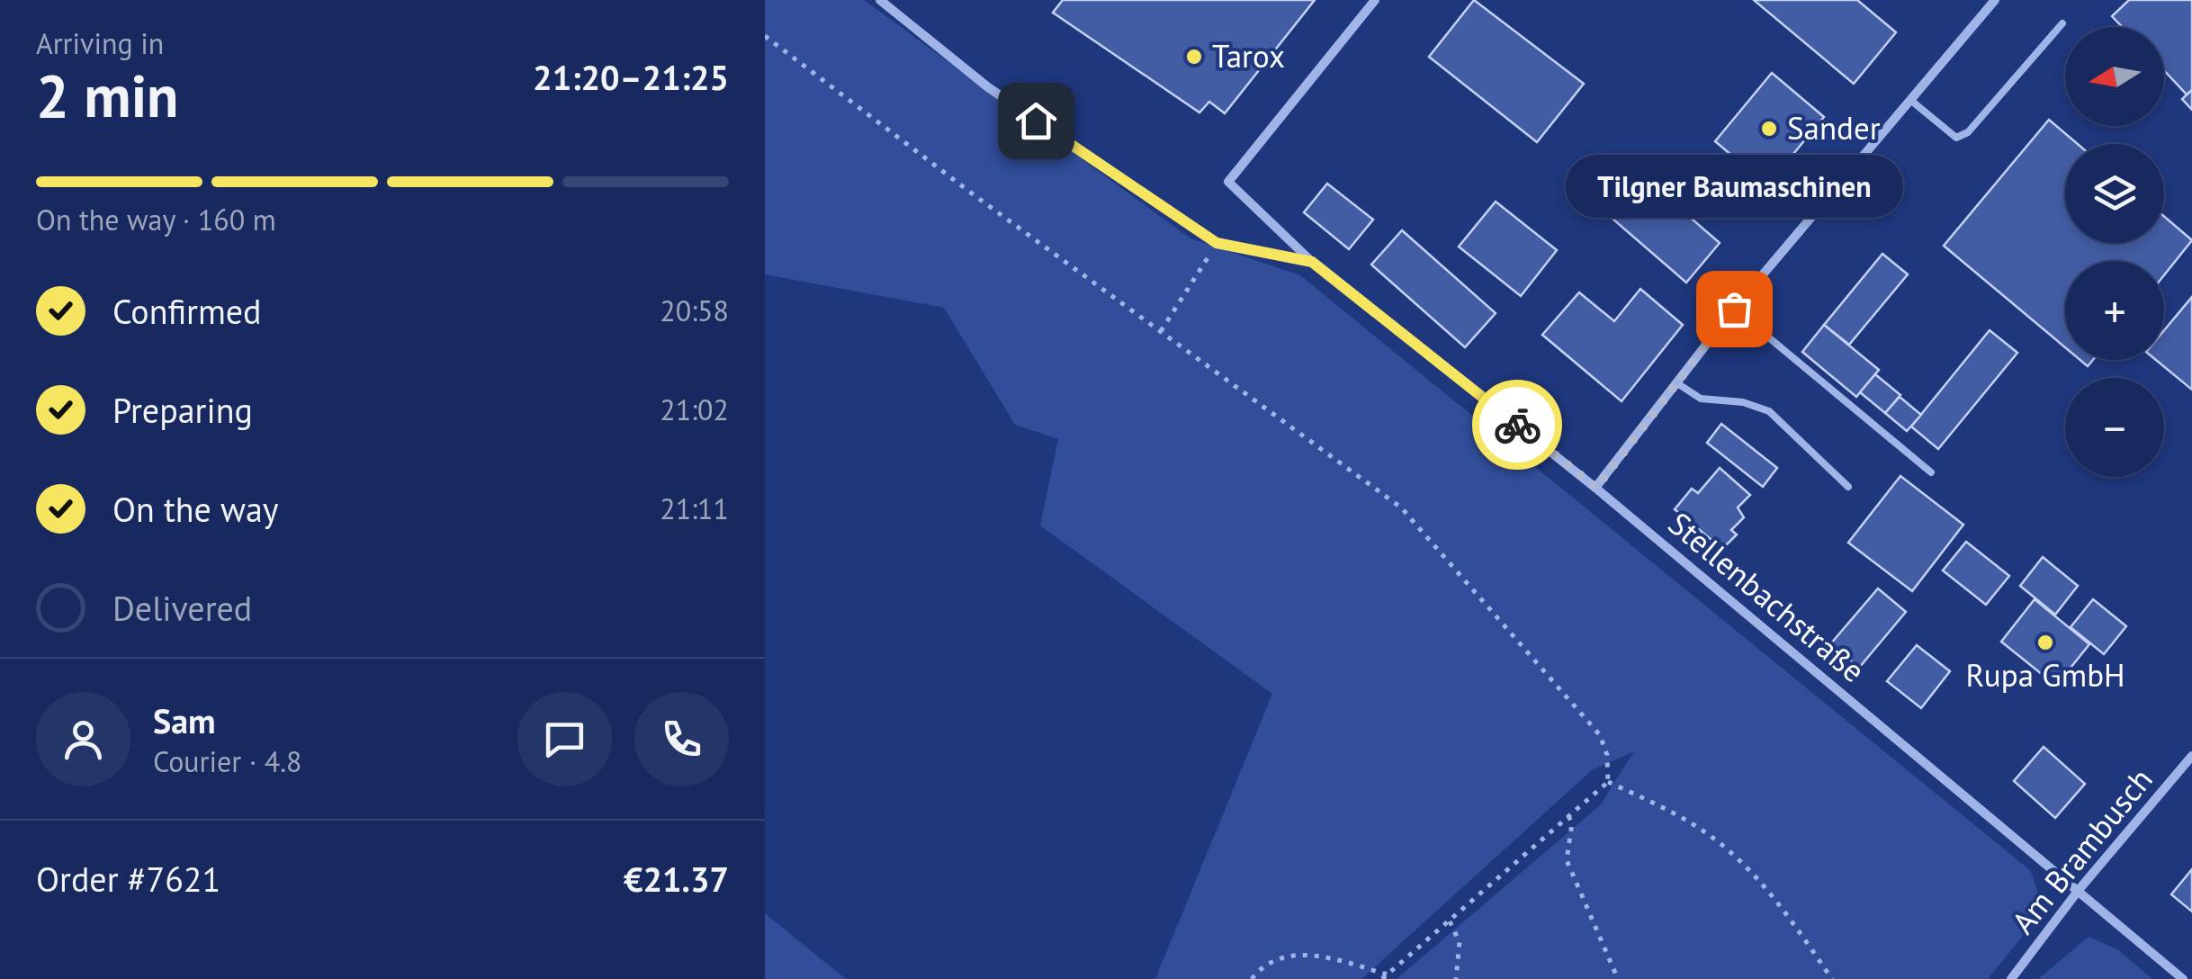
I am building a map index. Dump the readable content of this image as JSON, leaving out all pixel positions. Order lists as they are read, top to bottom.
{
  "streets": {
    "street": ["Stellenbachstraße", "Am Brambusch"]
  },
  "crossings": [
    ["Stellenbachstraße", "Am Brambusch"]
  ],
  "places": [
    "Tarox",
    "Sander",
    "Tilgner Baumaschinen",
    "Rupa GmbH"
  ],
  "north": "left",
  "page": {
    "heading": ["2 min", "Arriving in", "21:20–21:25"],
    "panel": [
      "Sam",
      "Courier · 4.8",
      "Order #7621",
      "€21.37"
    ],
    "map_buttons": ["+", "−"],
    "bar": "On the way · 160 m",
    "bubble": "Tilgner Baumaschinen",
    "list": [
      ["Confirmed", "20:58"],
      ["Preparing", "21:02"],
      ["On the way", "21:11"],
      "Delivered"
    ]
  }
}
